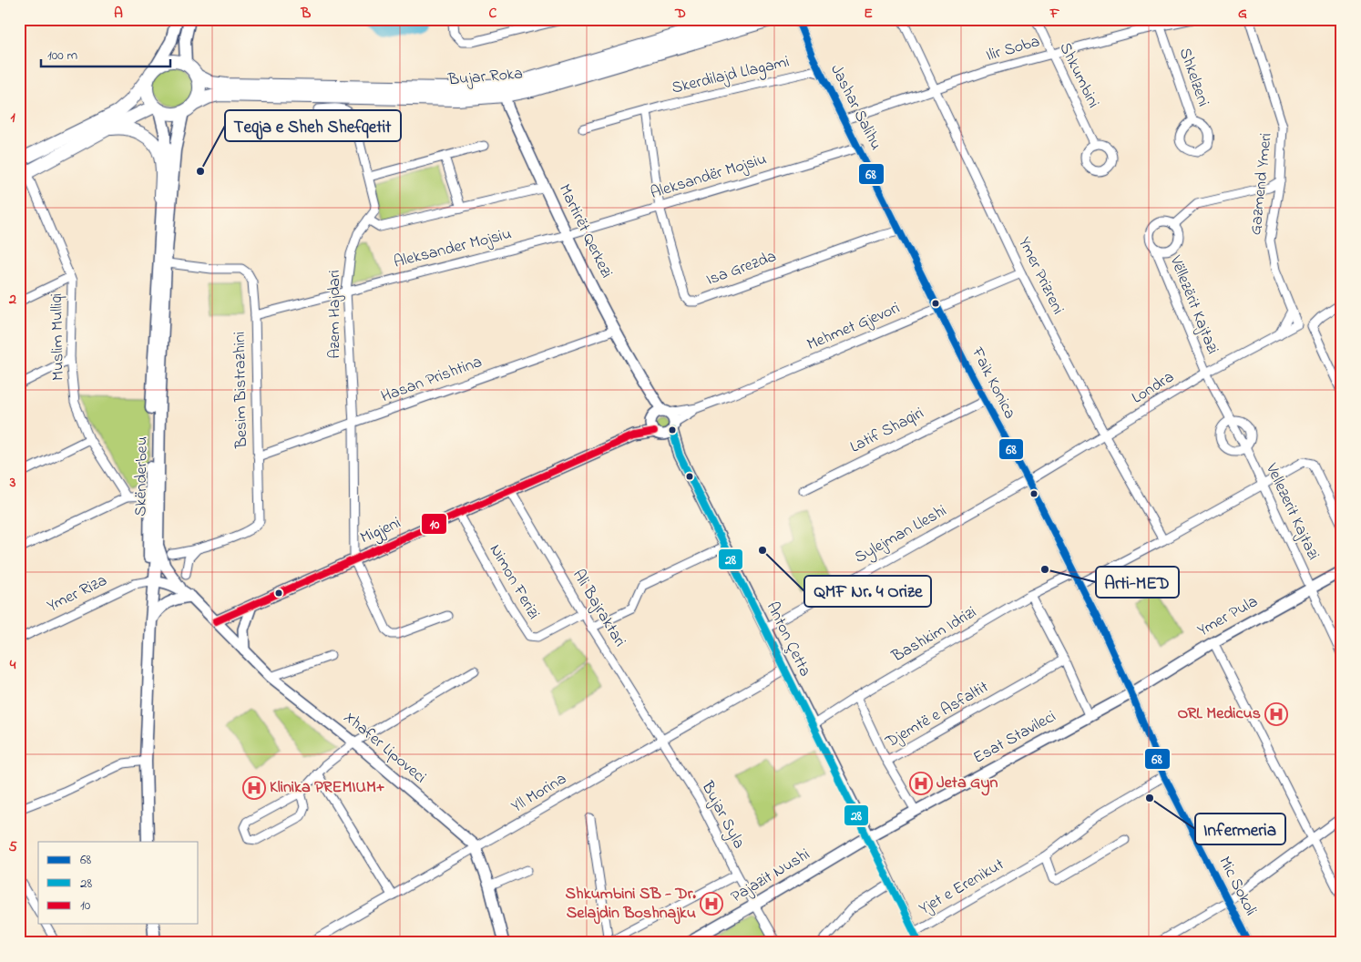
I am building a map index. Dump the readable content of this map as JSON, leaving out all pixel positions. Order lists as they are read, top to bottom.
{
  "streets": {
    "main road": ["Bujar Roka", "Skënderbeu"],
    "street": [
      "Ilir Soba",
      "Skerdilajd Llagami",
      "Shkumbini",
      "Shkelzeni",
      "Jashar Salihu",
      "Aleksandër Mojsiu",
      "Gazmend Ymeri",
      "Martirët Qerkezi",
      "Aleksander Mojsiu",
      "Isa Grezda",
      "Ymer Prizreni",
      "Vëllezërit Kajtazi",
      "Azem Hajdari",
      "Mehmet Gjevori",
      "Muslim Mulliqi",
      "Hasan Prishtina",
      "Faik Konica",
      "Londra",
      "Besim Bistrazhini",
      "Latif Shaqiri",
      "Vellezerit Kajtazi",
      "Migjeni",
      "Sylejman Lleshi",
      "Nimon Ferizi",
      "Ymer Riza",
      "Ali Bajraktari",
      "Ymer Pula",
      "Bashkim Idrizi",
      "Anton Çetta",
      "Djemtë e Asfaltit",
      "Esat Stavileci",
      "Xhafer Lipoveci",
      "Yll Morina",
      "Bujar Syla",
      "Pajazit Nushi",
      "Mic Sokoli",
      "Yjet e Erenikut"
    ]
  },
  "crossings": [
    ["Ilir Soba", "Shkumbini"],
    ["Ilir Soba", "Shkelzeni"],
    ["Ilir Soba", "Jashar Salihu"],
    ["Ilir Soba", "Ymer Prizreni"],
    ["Skerdilajd Llagami", "Jashar Salihu"],
    ["Bujar Roka", "Martirët Qerkezi"],
    ["Bujar Roka", "Skënderbeu"],
    ["Jashar Salihu", "Aleksandër Mojsiu"],
    ["Jashar Salihu", "Isa Grezda"],
    ["Jashar Salihu", "Mehmet Gjevori"],
    ["Jashar Salihu", "Faik Konica"],
    ["Aleksandër Mojsiu", "Martirët Qerkezi"],
    ["Aleksandër Mojsiu", "Aleksander Mojsiu"],
    ["Aleksandër Mojsiu", "Isa Grezda"],
    ["Gazmend Ymeri", "Londra"],
    ["Martirët Qerkezi", "Aleksander Mojsiu"],
    ["Martirët Qerkezi", "Mehmet Gjevori"],
    ["Martirët Qerkezi", "Hasan Prishtina"],
    ["Martirët Qerkezi", "Migjeni"],
    ["Martirët Qerkezi", "Anton Çetta"],
    ["Aleksander Mojsiu", "Azem Hajdari"],
    ["Aleksander Mojsiu", "Besim Bistrazhini"],
    ["Ymer Prizreni", "Mehmet Gjevori"],
    ["Ymer Prizreni", "Londra"],
    ["Vëllezërit Kajtazi", "Londra"],
    ["Vëllezërit Kajtazi", "Vellezerit Kajtazi"],
    ["Azem Hajdari", "Hasan Prishtina"],
    ["Azem Hajdari", "Migjeni"],
    ["Mehmet Gjevori", "Faik Konica"],
    ["Mehmet Gjevori", "Migjeni"],
    ["Mehmet Gjevori", "Anton Çetta"],
    ["Hasan Prishtina", "Besim Bistrazhini"],
    ["Faik Konica", "Londra"],
    ["Faik Konica", "Latif Shaqiri"],
    ["Faik Konica", "Sylejman Lleshi"],
    ["Faik Konica", "Ymer Pula"],
    ["Faik Konica", "Bashkim Idrizi"],
    ["Faik Konica", "Esat Stavileci"],
    ["Faik Konica", "Mic Sokoli"],
    ["Londra", "Vellezerit Kajtazi"],
    ["Londra", "Sylejman Lleshi"],
    ["Besim Bistrazhini", "Skënderbeu"],
    ["Skënderbeu", "Ymer Riza"],
    ["Skënderbeu", "Xhafer Lipoveci"],
    ["Vellezerit Kajtazi", "Ymer Pula"],
    ["Migjeni", "Nimon Ferizi"],
    ["Migjeni", "Ali Bajraktari"],
    ["Migjeni", "Anton Çetta"],
    ["Migjeni", "Xhafer Lipoveci"],
    ["Sylejman Lleshi", "Anton Çetta"],
    ["Nimon Ferizi", "Ali Bajraktari"],
    ["Ymer Riza", "Xhafer Lipoveci"],
    ["Ali Bajraktari", "Yll Morina"],
    ["Ali Bajraktari", "Bujar Syla"],
    ["Ymer Pula", "Esat Stavileci"],
    ["Ymer Pula", "Mic Sokoli"],
    ["Bashkim Idrizi", "Anton Çetta"],
    ["Bashkim Idrizi", "Djemtë e Asfaltit"],
    ["Anton Çetta", "Esat Stavileci"],
    ["Anton Çetta", "Yll Morina"],
    ["Anton Çetta", "Pajazit Nushi"],
    ["Anton Çetta", "Yjet e Erenikut"],
    ["Esat Stavileci", "Pajazit Nushi"],
    ["Esat Stavileci", "Mic Sokoli"],
    ["Esat Stavileci", "Yjet e Erenikut"],
    ["Xhafer Lipoveci", "Yll Morina"],
    ["Yll Morina", "Bujar Syla"],
    ["Bujar Syla", "Pajazit Nushi"],
    ["Pajazit Nushi", "Yjet e Erenikut"],
    ["Mic Sokoli", "Yjet e Erenikut"]
  ],
  "places": {
    "other": [
      "Teqja e Sheh Shefqetit",
      "QMF Nr. 4 Orize",
      "Arti-MED",
      "Infermeria"
    ],
    "hospital": [
      "ORL Medicus",
      "Jeta Gyn",
      "Klinika PREMIUM+",
      "Shkumbini SB - Dr. Selajdin Boshnajku"
    ]
  },
  "lines": ["transit line 68", "transit line 28", "transit line 10"],
  "legend": ["68", "28", "10"],
  "scale_bar": "100 m",
  "grid": {
    "columns": [
      "A",
      "B",
      "C",
      "D",
      "E",
      "F",
      "G"
    ],
    "rows": [
      "1",
      "2",
      "3",
      "4",
      "5"
    ]
  }
}
